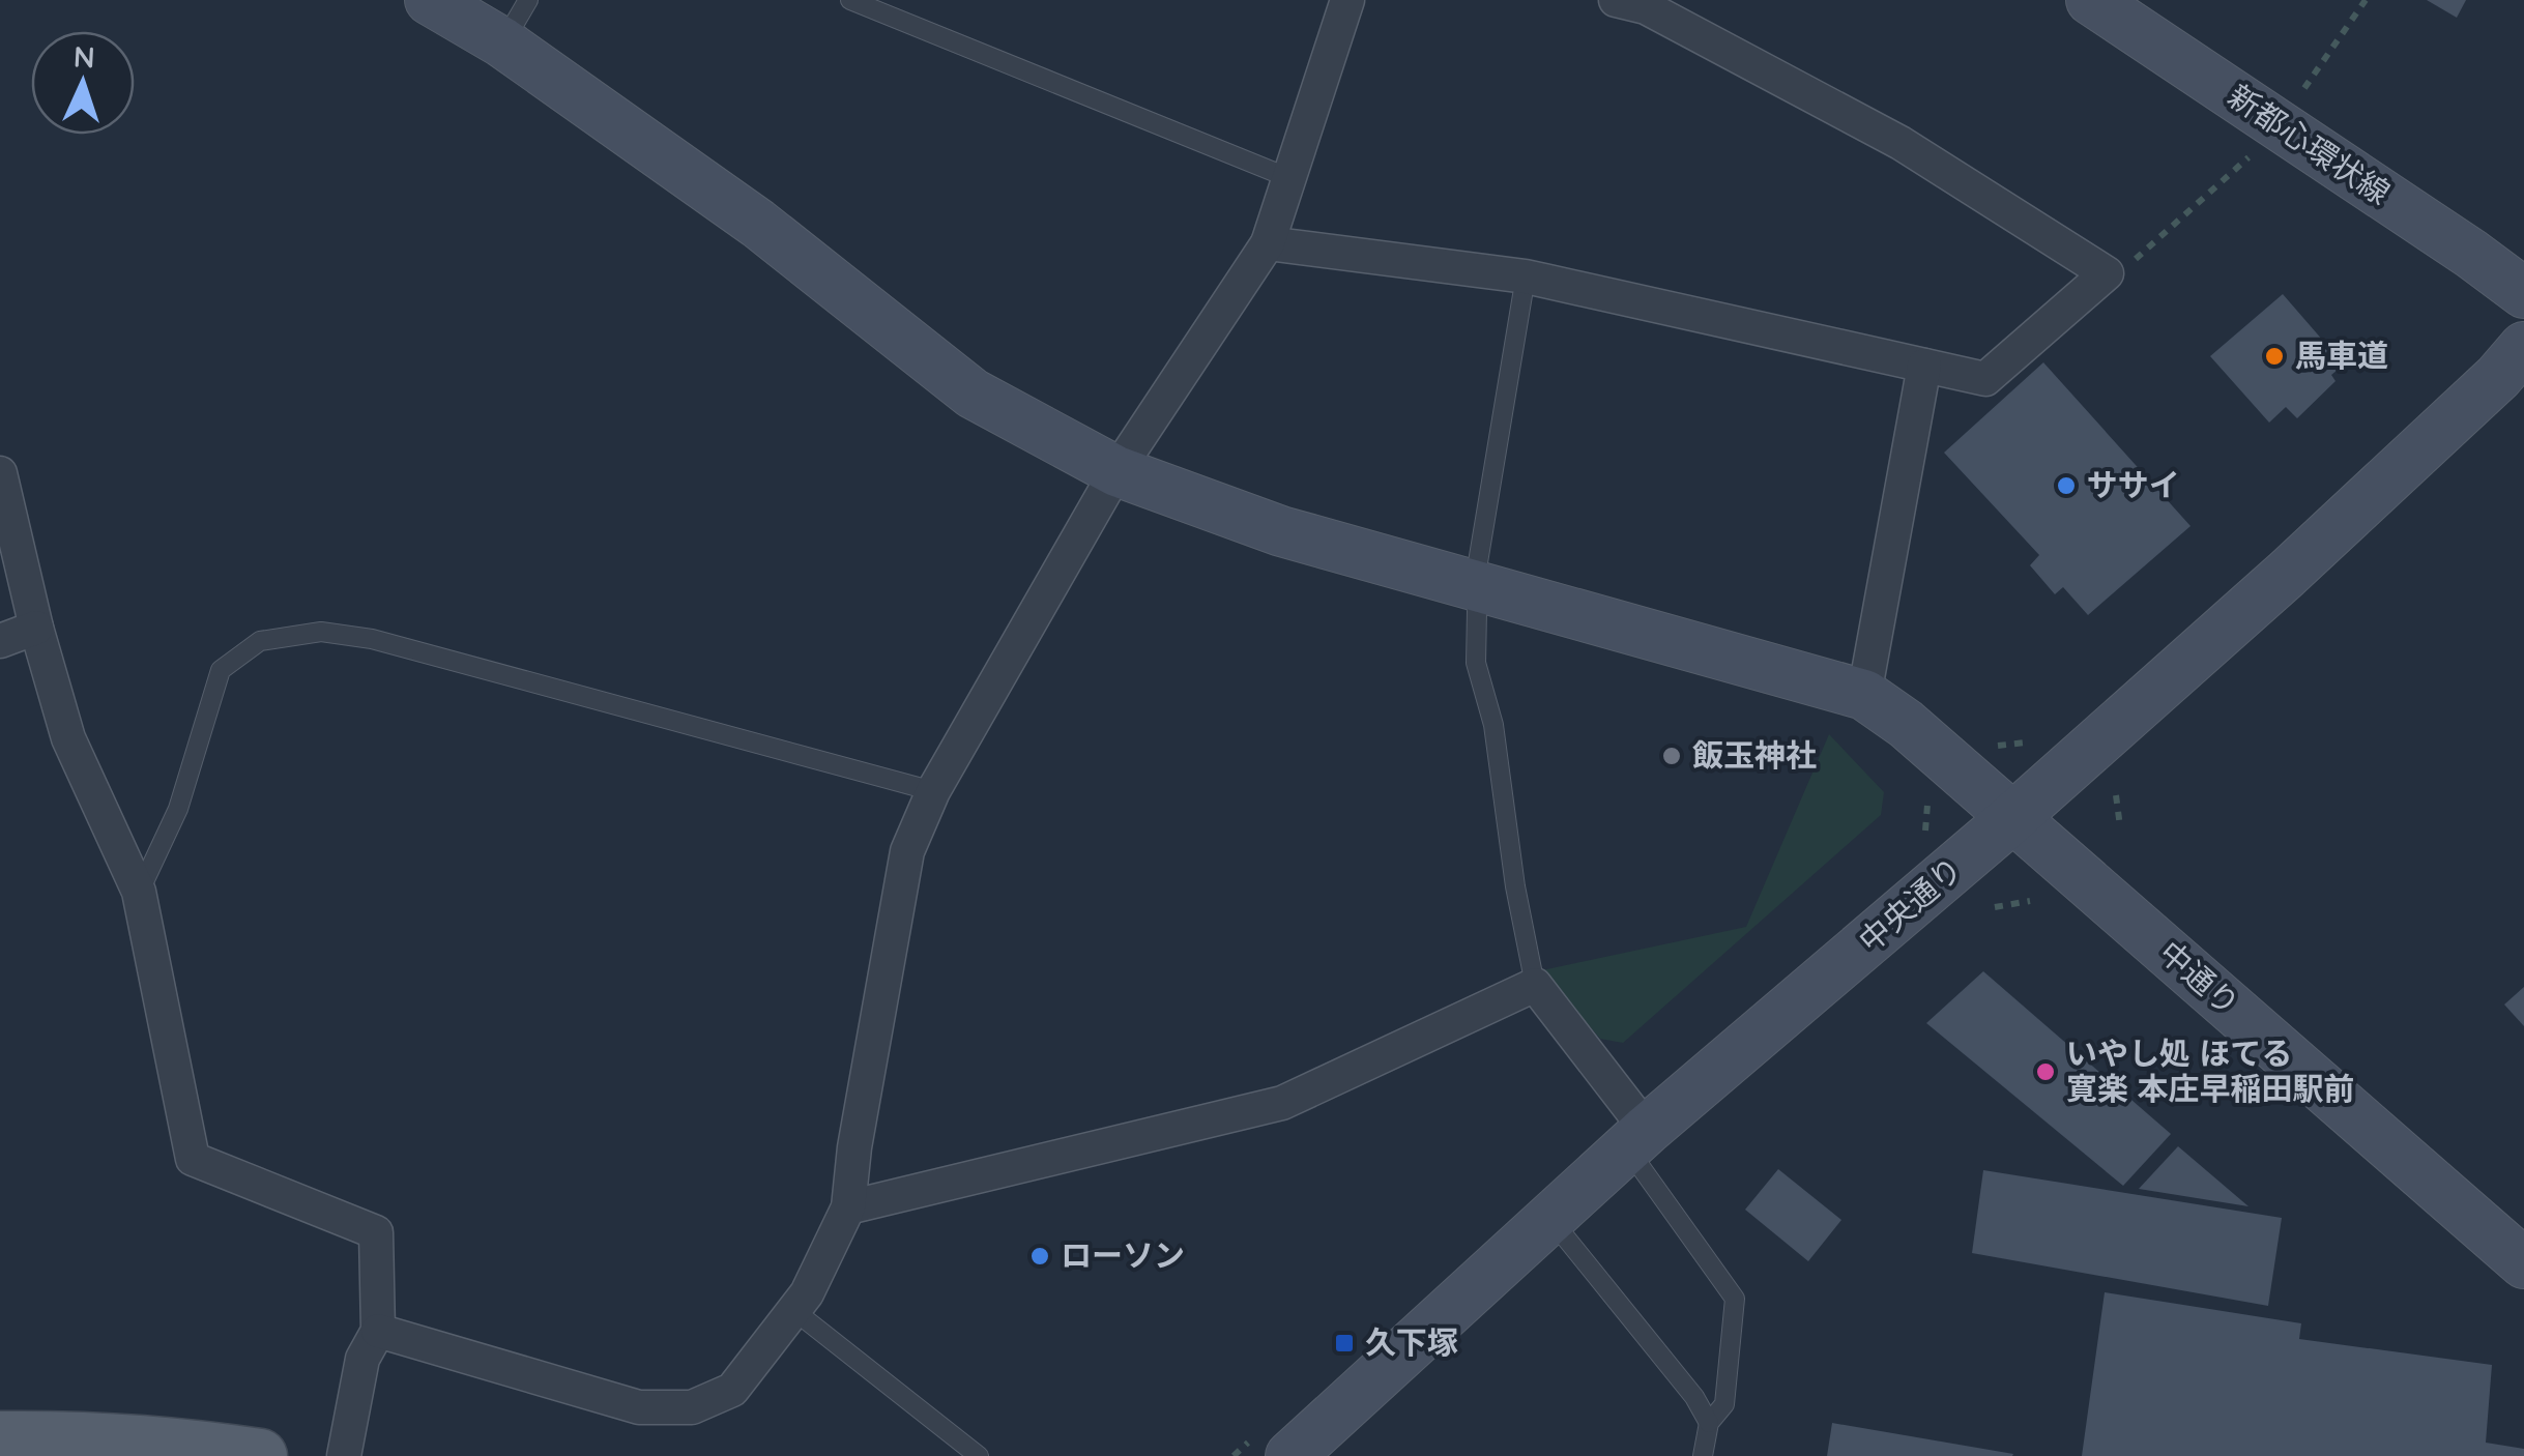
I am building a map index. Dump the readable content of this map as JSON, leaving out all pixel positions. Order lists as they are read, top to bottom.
{
  "streets": {
    "street": ["新都心環状線", "中央通り", "中通り"]
  },
  "crossings": [
    ["中央通り", "中通り"]
  ],
  "places": {
    "other": [
      "馬車道",
      "ササイ",
      "飯玉神社",
      "いやし処 ほてる 寛楽 本庄早稲田駅前",
      "ローソン"
    ],
    "transit": ["久下塚"]
  },
  "north": "top"
}
